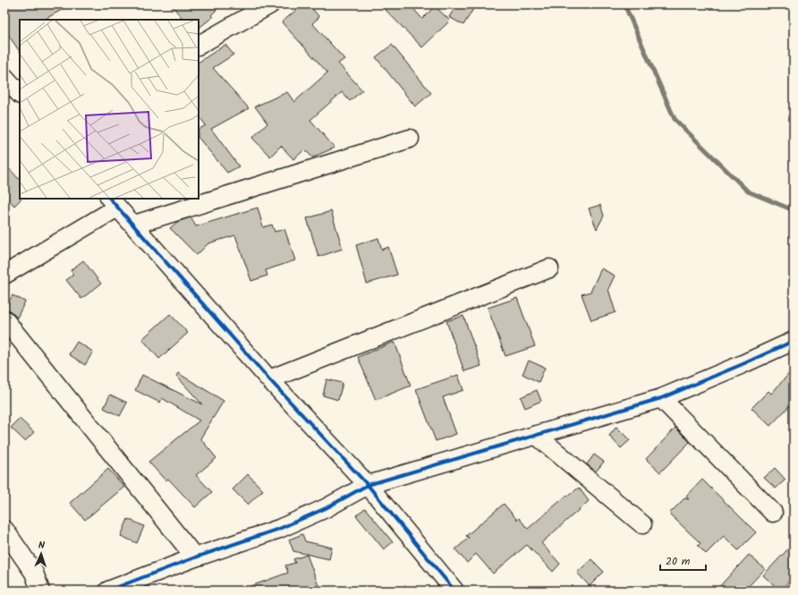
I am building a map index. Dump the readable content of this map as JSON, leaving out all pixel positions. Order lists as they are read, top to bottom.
{
  "scale_bar": "20 m",
  "north": "top"
}
